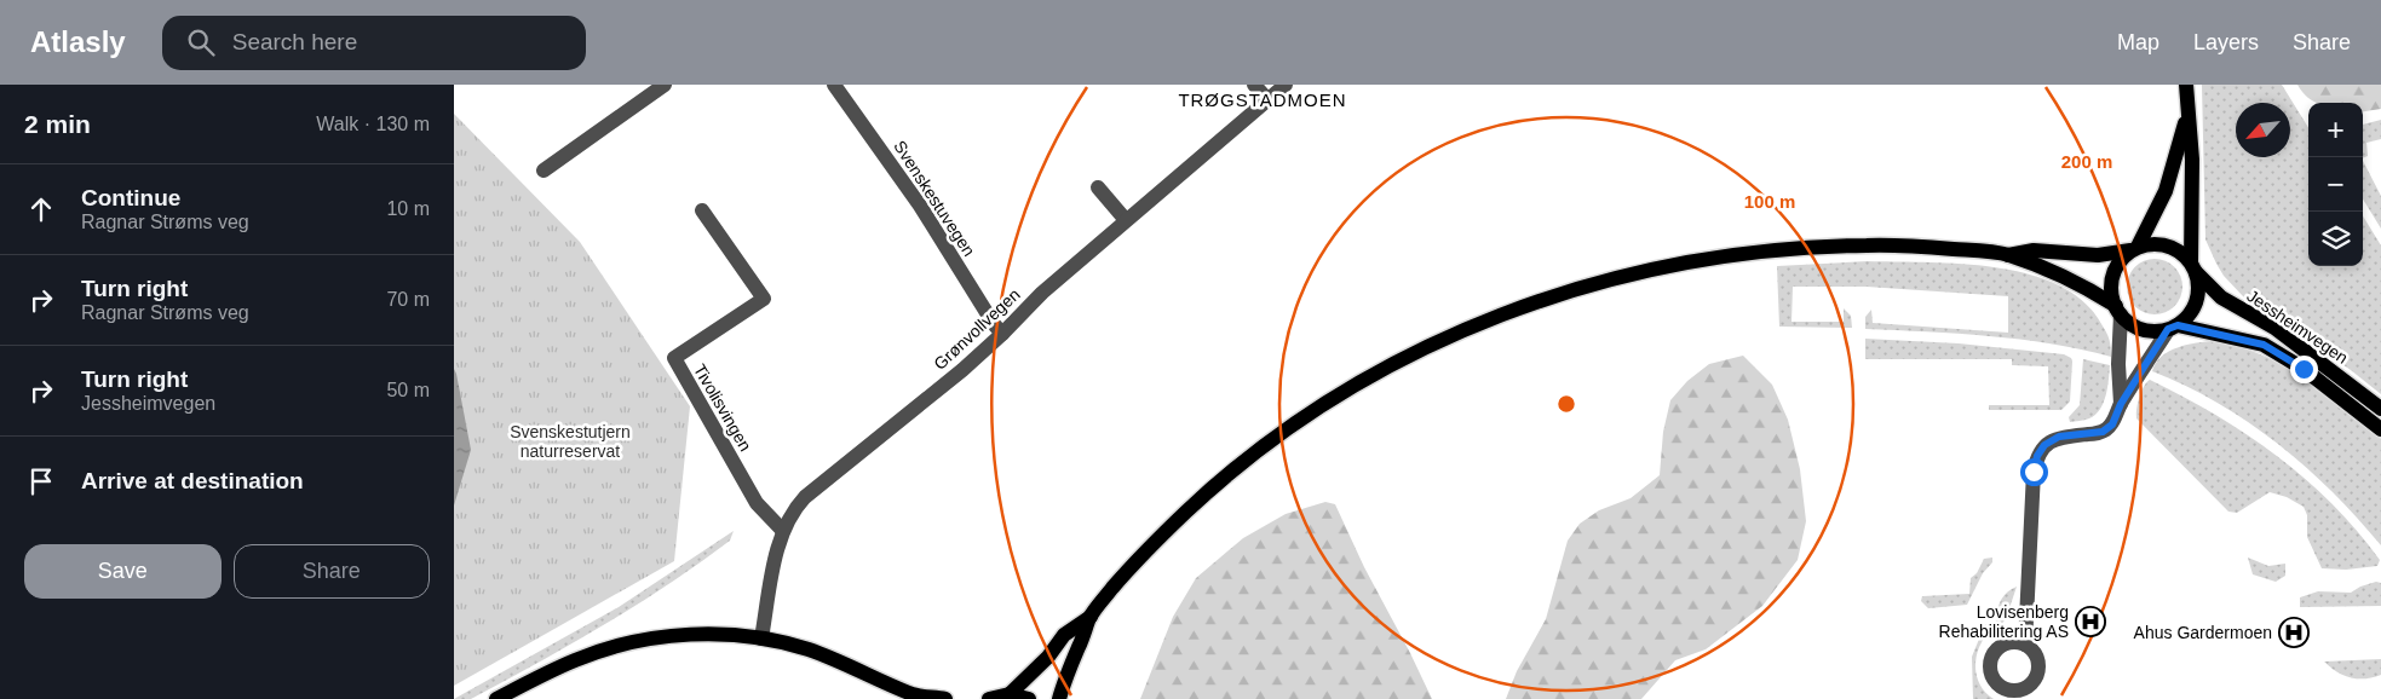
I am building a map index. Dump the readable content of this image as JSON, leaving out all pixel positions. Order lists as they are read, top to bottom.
{
  "streets": {
    "main road": ["Jessheimvegen"],
    "street": ["Svenskestuvegen", "Grønvollvegen", "Tivolisvingen"]
  },
  "crossings": [
    ["Svenskestuvegen", "Grønvollvegen"],
    ["Grønvollvegen", "Tivolisvingen"]
  ],
  "districts": ["TRØGSTADMOEN"],
  "parks": ["Svenskestutjern naturreservat"],
  "places": {
    "hospital": ["Lovisenberg Rehabilitering AS", "Ahus Gardermoen"]
  },
  "north": "bottom left",
  "page": {
    "header": "Atlasly",
    "search": "Search here",
    "nav": ["Map", "Layers", "Share"],
    "heading": ["2 min", "Walk · 130 m"],
    "map_buttons": ["+", "−"],
    "list": [
      ["Continue", "Ragnar Strøms veg", "10 m"],
      ["Turn right", "Ragnar Strøms veg", "70 m"],
      ["Turn right", "Jessheimvegen", "50 m"],
      "Arrive at destination"
    ],
    "buttons": ["Save", "Share"]
  },
  "rings": ["200 m", "100 m"]
}
